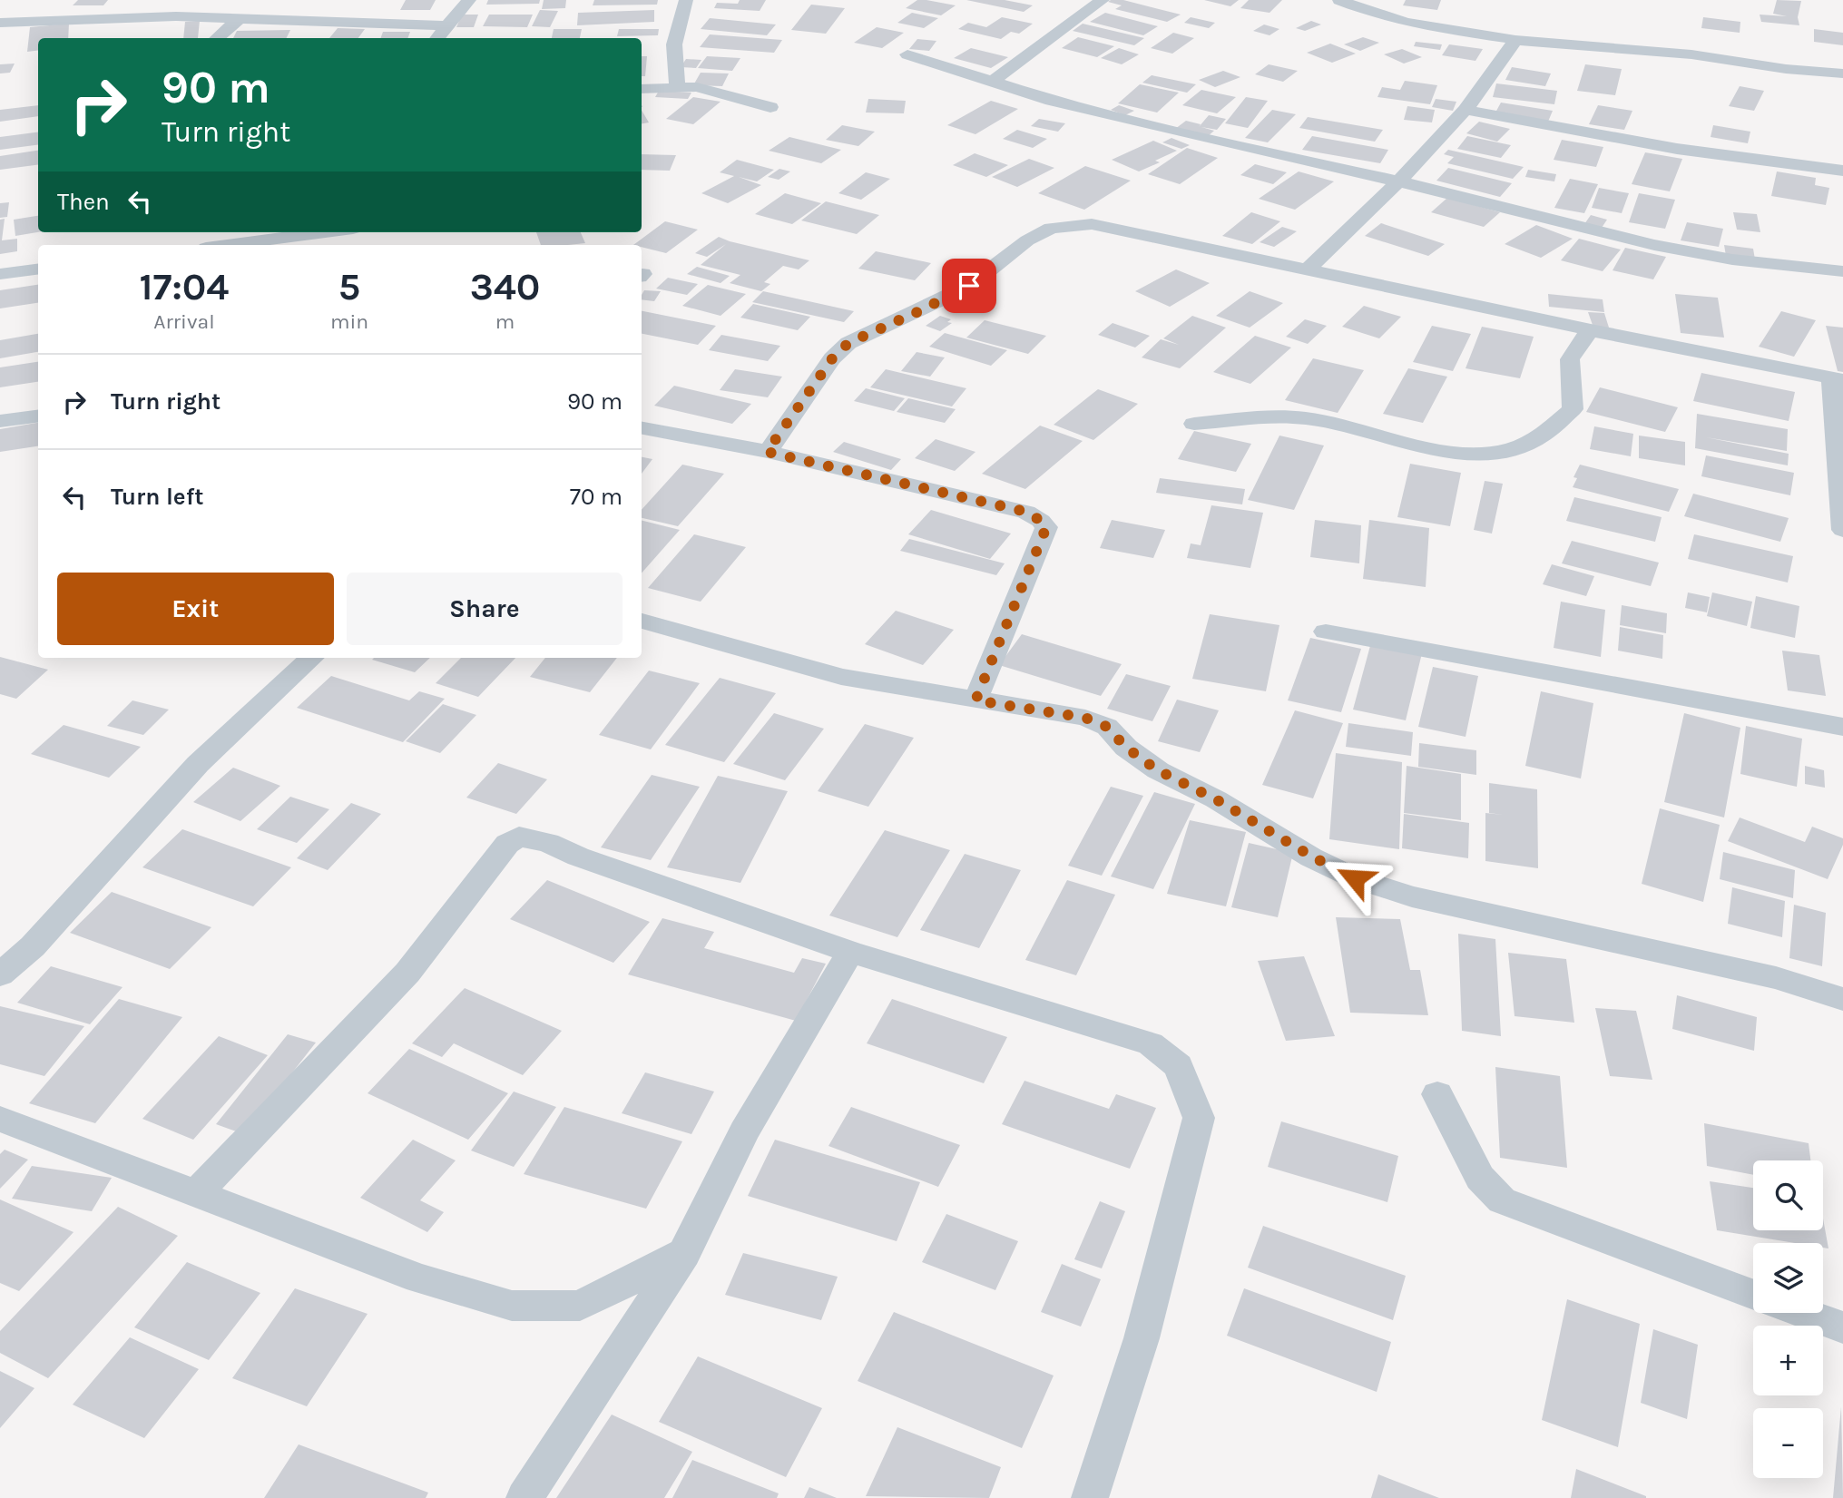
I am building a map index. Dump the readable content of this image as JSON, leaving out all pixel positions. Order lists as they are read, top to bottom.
{
  "page": {
    "turn": ["90 m", "Turn right"],
    "then": "Then",
    "eta": [
      "17:04",
      "Arrival",
      "5",
      "min",
      "340",
      "m"
    ],
    "list": [
      {
        "name": "Turn right",
        "value": "90 m"
      },
      {
        "name": "Turn left",
        "value": "70 m"
      }
    ],
    "buttons": ["Exit", "Share"],
    "map_buttons": ["+", "−"]
  }
}
